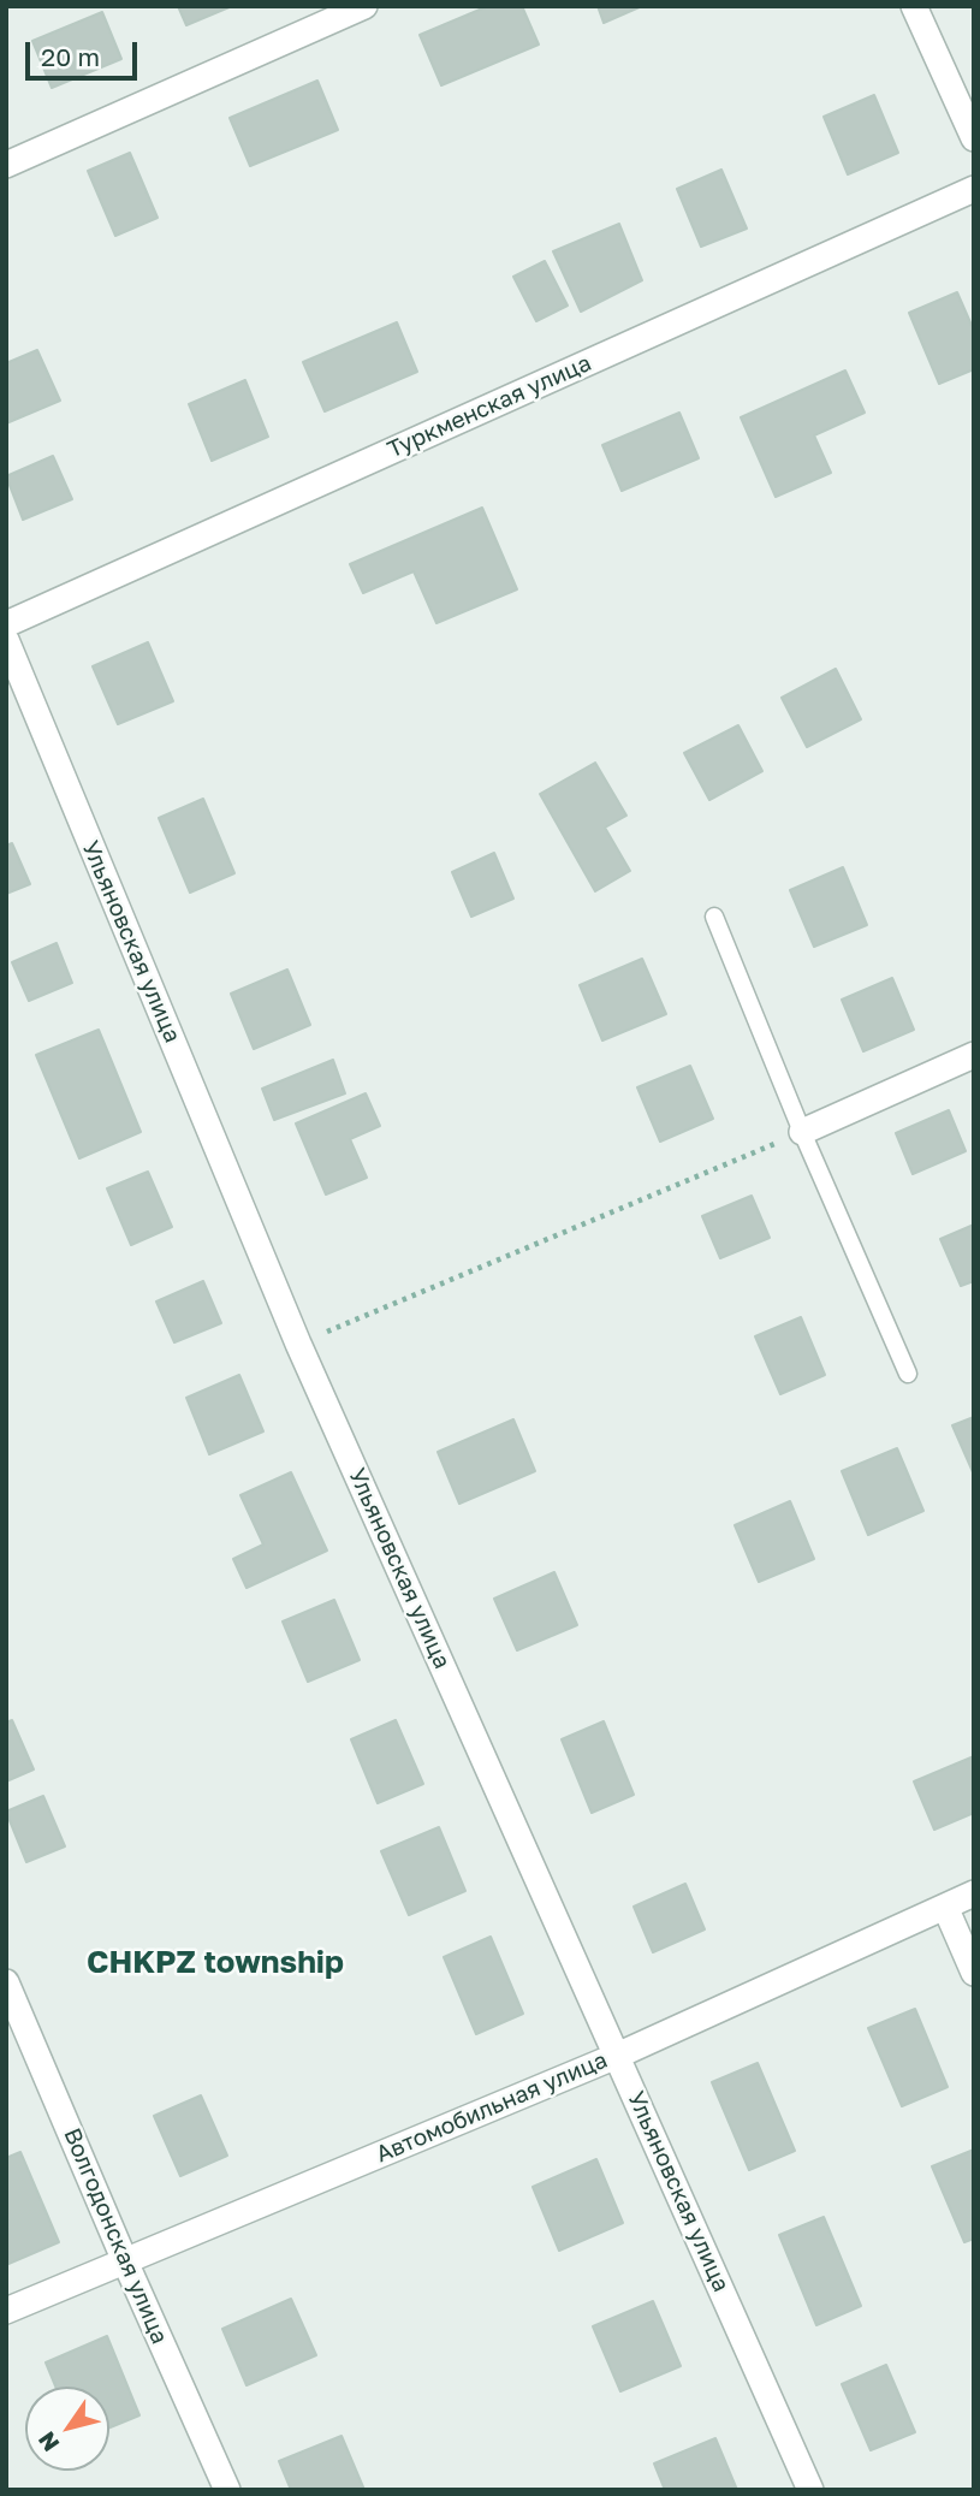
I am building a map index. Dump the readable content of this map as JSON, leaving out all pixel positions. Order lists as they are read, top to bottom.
{
  "streets": {
    "street": [
      "Туркменская улица",
      "Ульяновская улица",
      "Автомобильная улица",
      "Волгодонская улица"
    ]
  },
  "crossings": [
    ["Ульяновская улица", "Автомобильная улица"],
    ["Автомобильная улица", "Волгодонская улица"]
  ],
  "districts": ["CHKPZ township"],
  "scale_bar": "20 m",
  "north": "bottom left"
}
